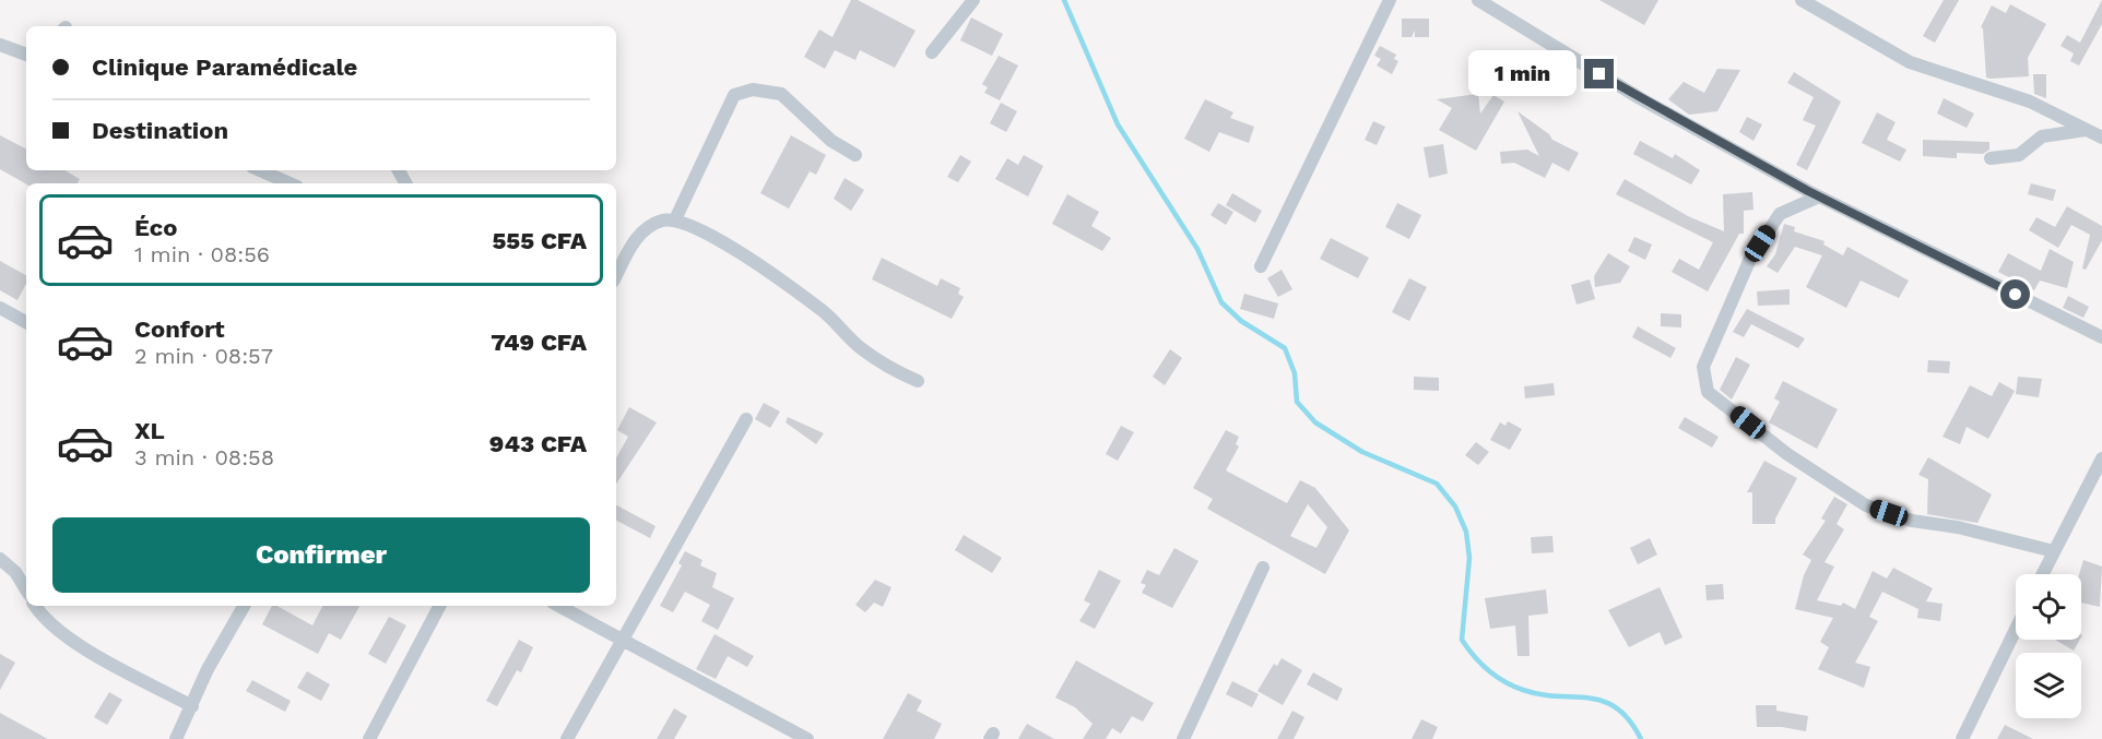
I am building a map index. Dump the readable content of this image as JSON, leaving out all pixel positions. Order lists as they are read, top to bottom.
{
  "page": {
    "banner": ["Clinique Paramédicale", "Destination"],
    "bubble": "1 min",
    "list": [
      {
        "name": "Éco",
        "note": "1 min · 08:56",
        "value": "555 CFA"
      },
      {
        "name": "Confort",
        "note": "2 min · 08:57",
        "value": "749 CFA"
      },
      {
        "name": "XL",
        "note": "3 min · 08:58",
        "value": "943 CFA"
      }
    ],
    "buttons": "Confirmer"
  }
}
